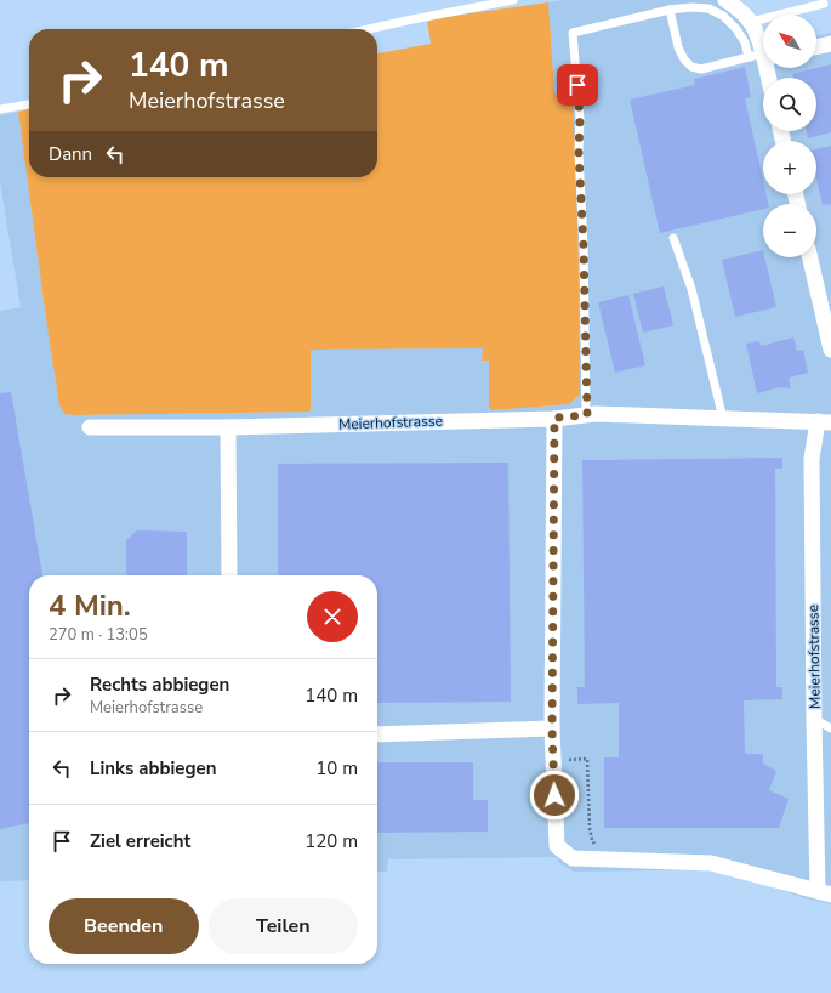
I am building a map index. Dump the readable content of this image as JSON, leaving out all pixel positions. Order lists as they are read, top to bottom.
{
  "streets": {
    "street": ["Meierhofstrasse"]
  },
  "north": "top left",
  "page": {
    "map_buttons": ["+", "−"],
    "turn": ["140 m", "Meierhofstrasse"],
    "then": "Dann",
    "heading": ["4 Min.", "270 m · 13:05"],
    "list": [
      {
        "name": "Rechts abbiegen",
        "note": "Meierhofstrasse",
        "value": "140 m"
      },
      {
        "name": "Links abbiegen",
        "value": "10 m"
      },
      {
        "name": "Ziel erreicht",
        "value": "120 m"
      }
    ],
    "buttons": ["Beenden", "Teilen"]
  }
}
